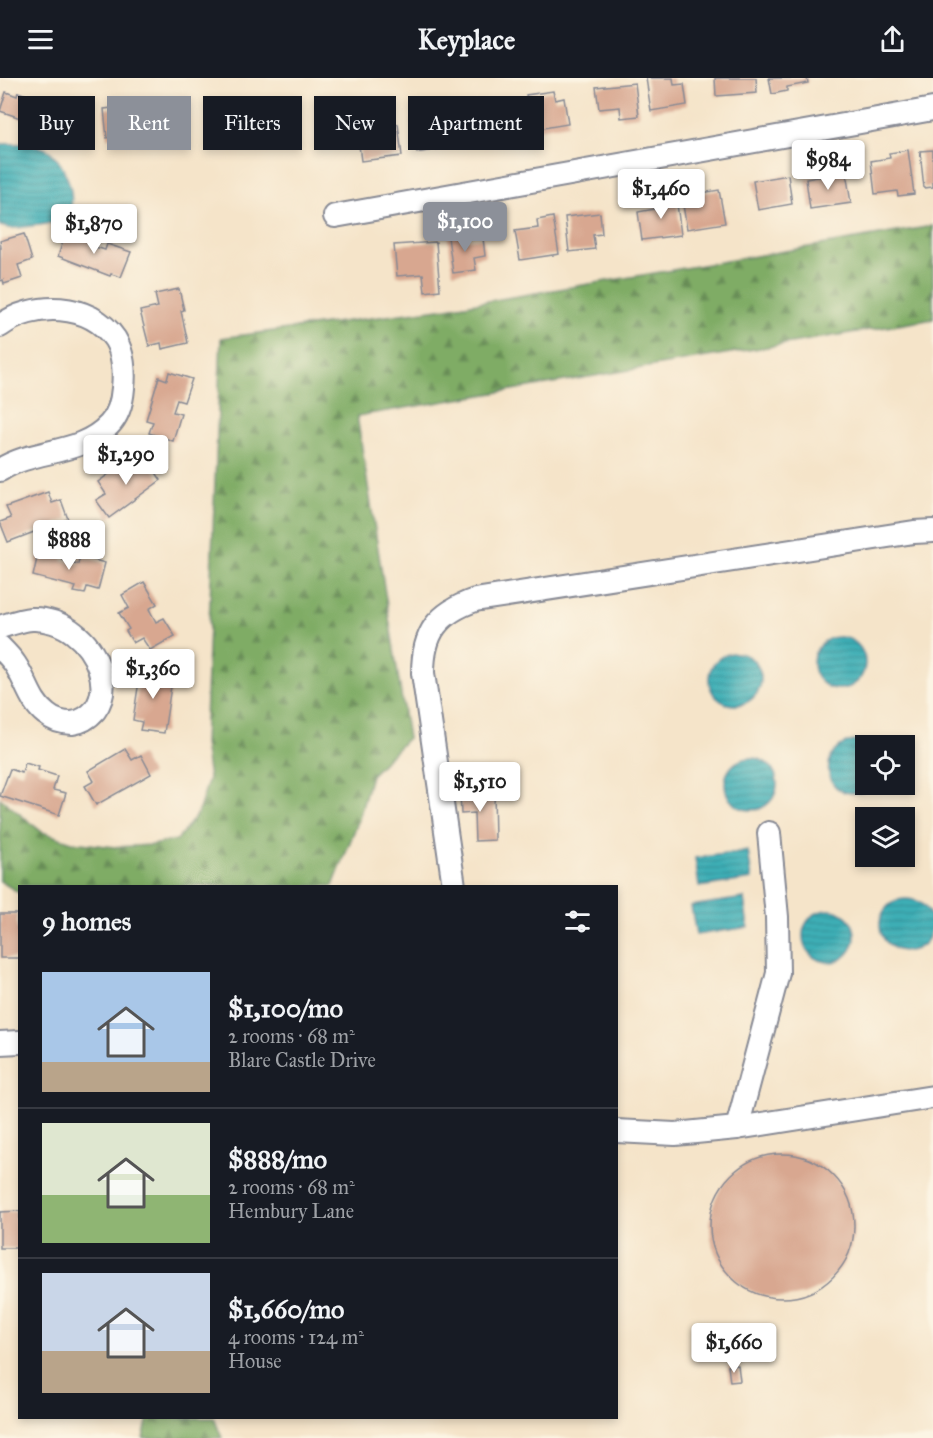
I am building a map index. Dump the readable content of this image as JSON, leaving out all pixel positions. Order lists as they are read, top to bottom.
{
  "page": {
    "header": "Keyplace",
    "chip": [
      "Buy",
      "Rent",
      "Filters",
      "New",
      "Apartment"
    ],
    "price": [
      "$984",
      "$1,460",
      "$1,100",
      "$1,870",
      "$1,290",
      "$888",
      "$1,360",
      "$1,510",
      "$1,660"
    ],
    "heading": "9 homes",
    "list": [
      {
        "name": "$1,100/mo",
        "note": "2 rooms · 68 m² · Blare Castle Drive"
      },
      {
        "name": "$888/mo",
        "note": "2 rooms · 68 m² · Hembury Lane"
      },
      {
        "name": "$1,660/mo",
        "note": "4 rooms · 124 m² · House"
      }
    ]
  }
}
